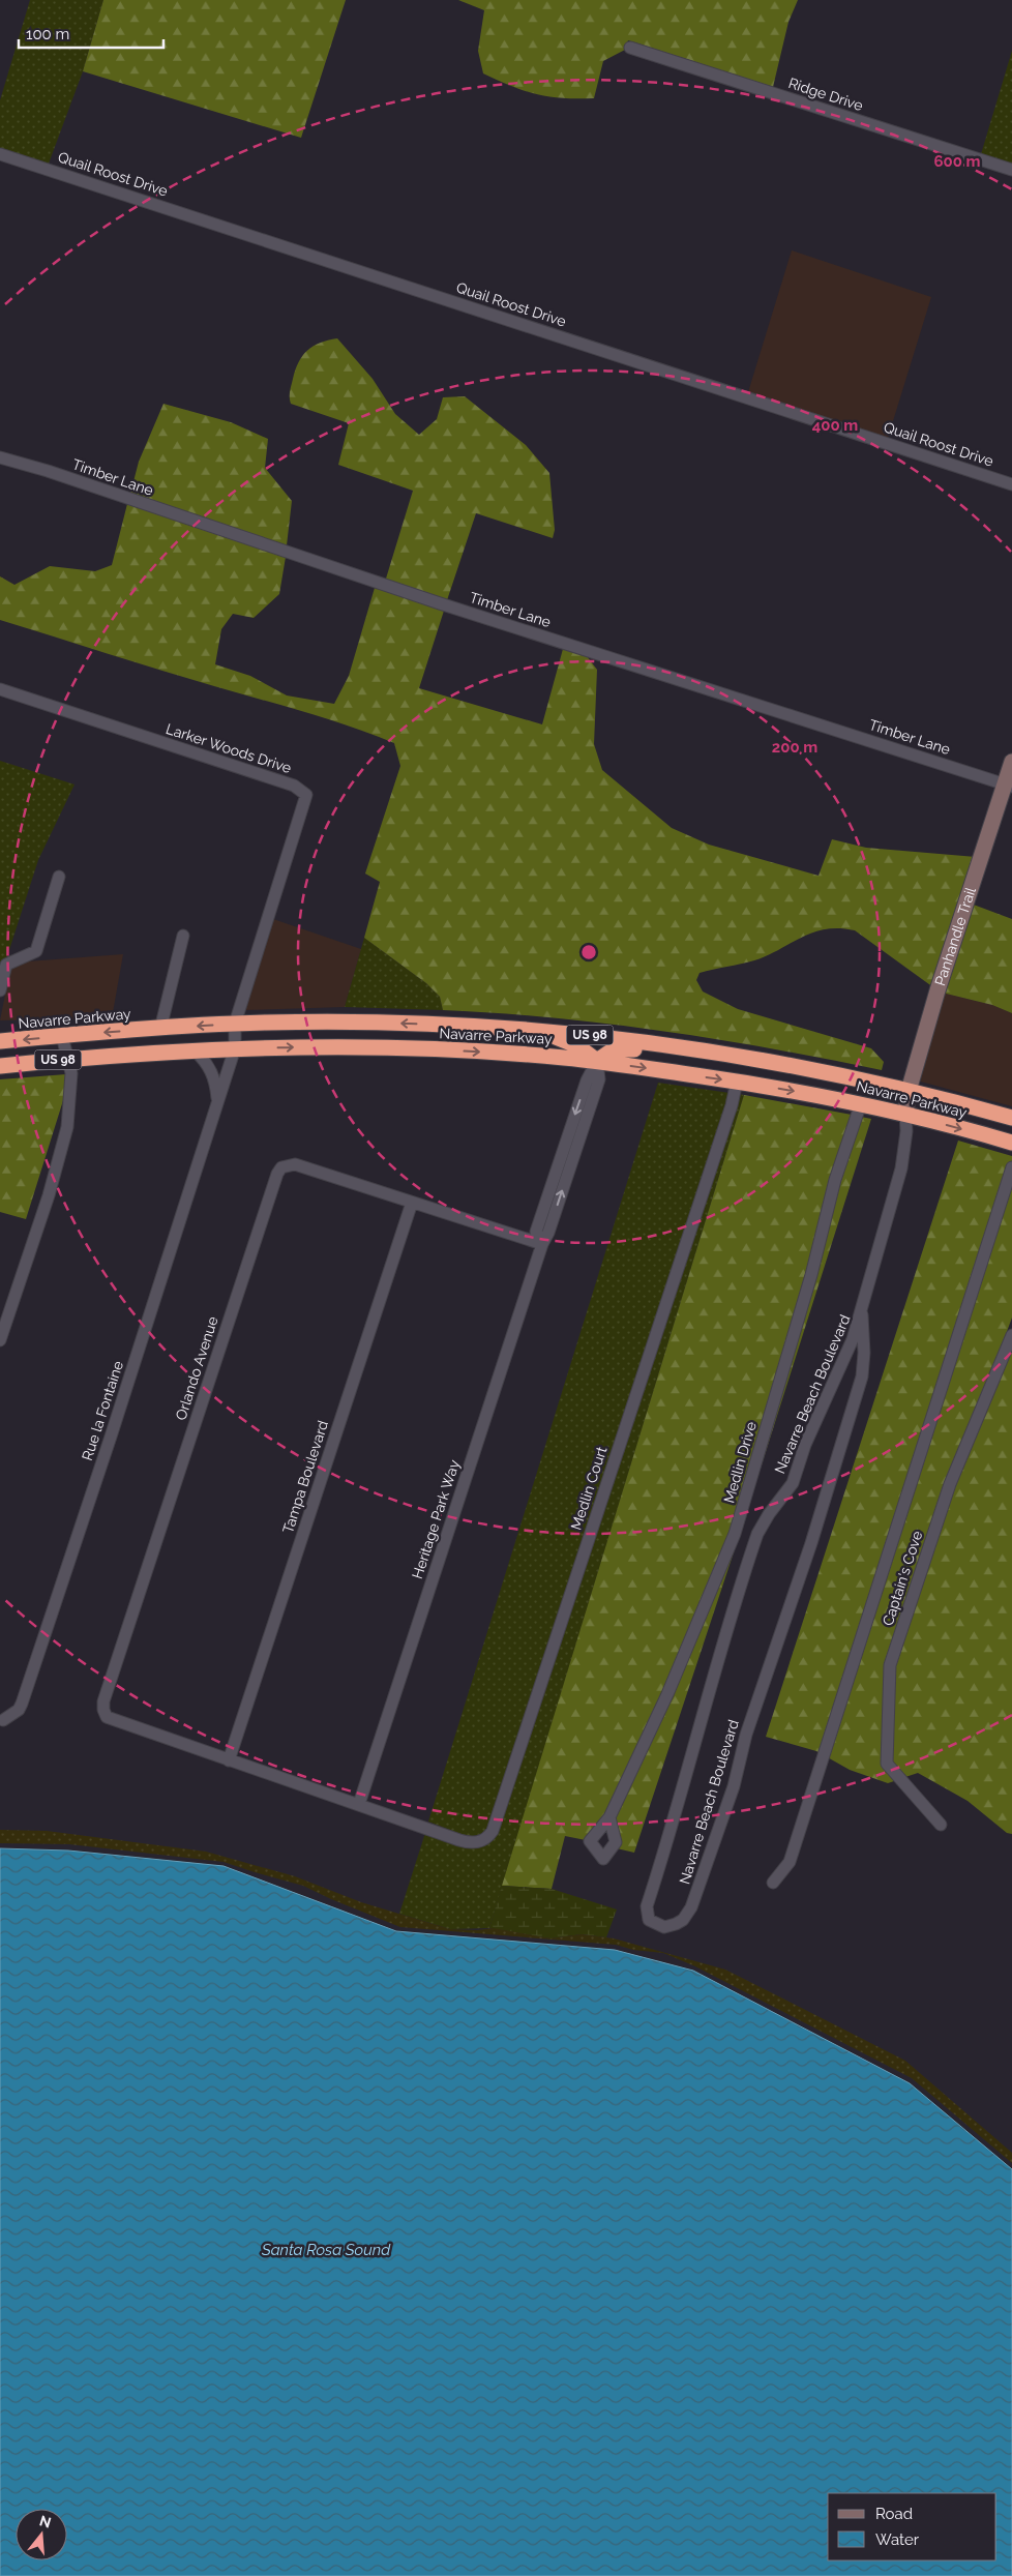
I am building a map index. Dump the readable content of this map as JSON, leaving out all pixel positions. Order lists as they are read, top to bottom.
{
  "streets": {
    "highway": ["Navarre Parkway", "US 98"],
    "street": [
      "Ridge Drive",
      "Quail Roost Drive",
      "Timber Lane",
      "Larker Woods Drive",
      "Panhandle Trail",
      "Orlando Avenue",
      "Navarre Beach Boulevard",
      "Rue la Fontaine",
      "Medlin Drive",
      "Tampa Boulevard",
      "Medlin Court",
      "Heritage Park Way",
      "Captain's Cove"
    ]
  },
  "crossings": [
    ["Timber Lane", "Panhandle Trail"],
    ["Larker Woods Drive", "Navarre Parkway"],
    ["Larker Woods Drive", "Rue la Fontaine"],
    ["Panhandle Trail", "Navarre Parkway"],
    ["Panhandle Trail", "Navarre Beach Boulevard"],
    ["Navarre Parkway", "Navarre Beach Boulevard"],
    ["Navarre Parkway", "Rue la Fontaine"],
    ["Navarre Parkway", "Medlin Drive"],
    ["Navarre Parkway", "Medlin Court"],
    ["Navarre Parkway", "Heritage Park Way"],
    ["Orlando Avenue", "Tampa Boulevard"],
    ["Orlando Avenue", "Heritage Park Way"],
    ["Medlin Court", "Heritage Park Way"]
  ],
  "water": ["Santa Rosa Sound"],
  "legend": ["Road", "Water"],
  "scale_bar": "100 m",
  "north": "top",
  "rings": ["600 m", "400 m", "200 m"]
}
